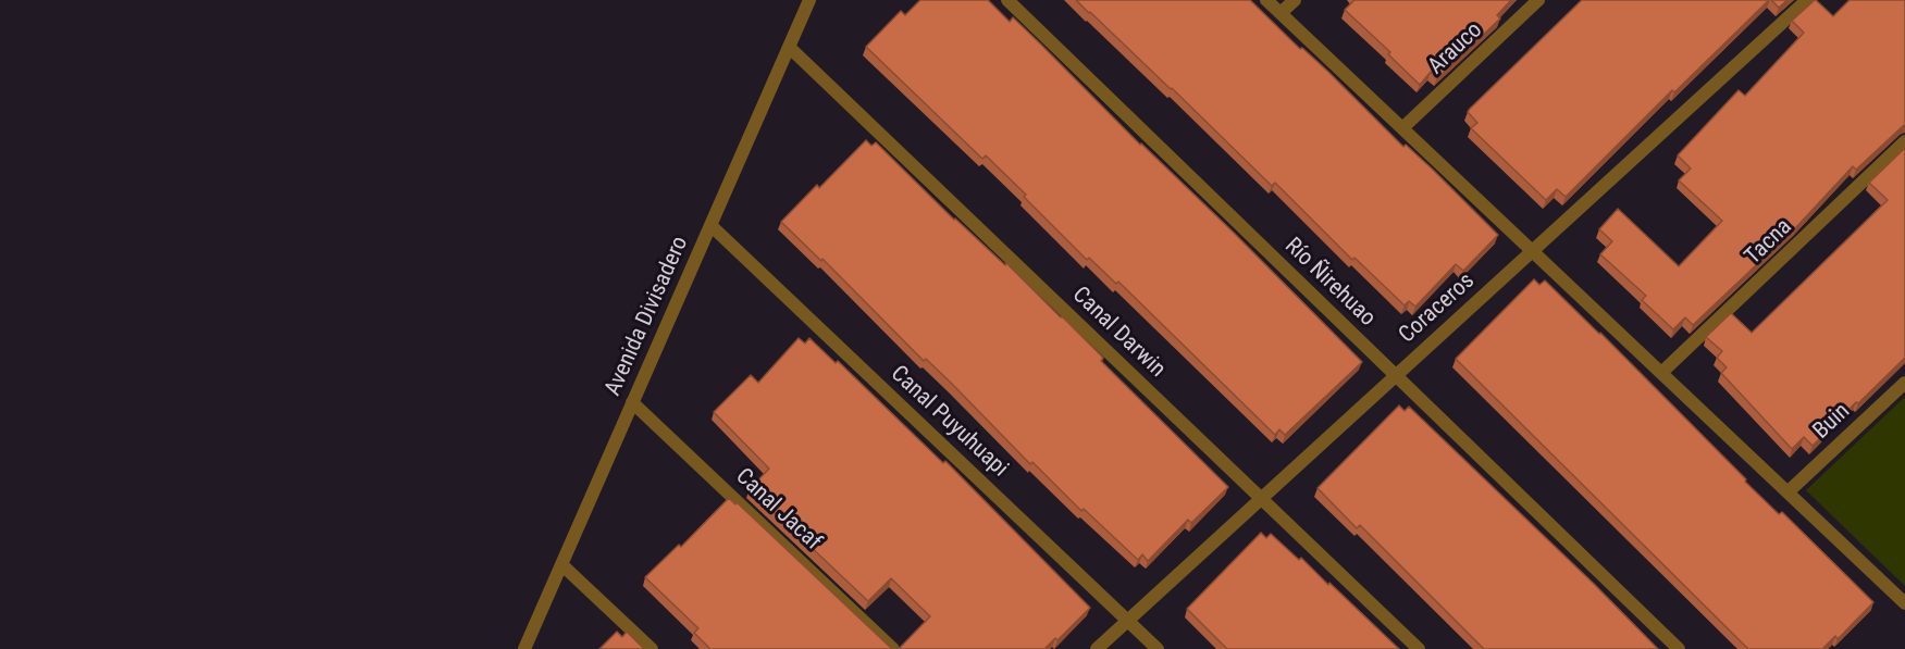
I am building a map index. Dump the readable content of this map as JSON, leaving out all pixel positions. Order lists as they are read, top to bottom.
{
  "streets": {
    "street": [
      "Arauco",
      "Tacna",
      "Río Ñirehuao",
      "Coraceros",
      "Avenida Divisadero",
      "Canal Darwin",
      "Canal Puyuhuapi",
      "Buin",
      "Canal Jacaf"
    ]
  },
  "crossings": [
    ["Río Ñirehuao", "Coraceros"],
    ["Coraceros", "Canal Darwin"],
    ["Coraceros", "Canal Puyuhuapi"],
    ["Avenida Divisadero", "Canal Darwin"],
    ["Avenida Divisadero", "Canal Puyuhuapi"],
    ["Avenida Divisadero", "Canal Jacaf"]
  ]
}
